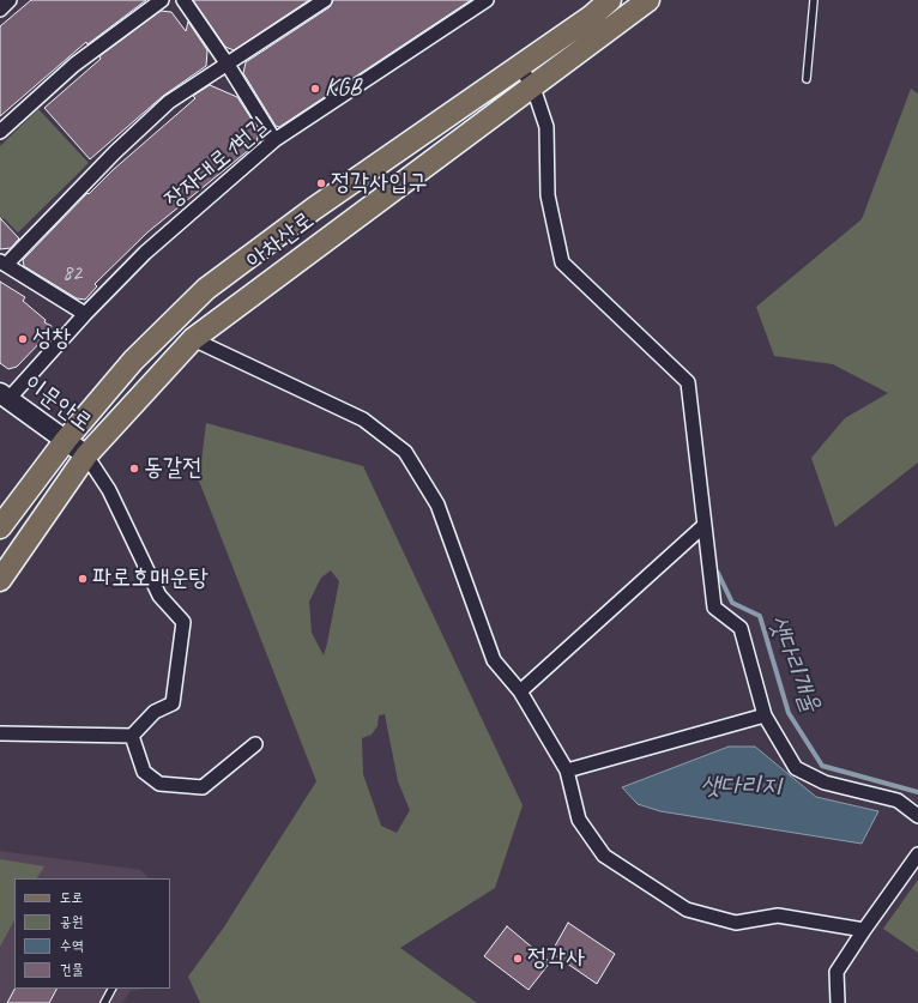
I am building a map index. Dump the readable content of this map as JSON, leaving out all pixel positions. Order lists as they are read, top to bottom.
{
  "streets": {
    "main road": ["아차산로"],
    "street": ["장자대로1번길", "이문안로"]
  },
  "crossings": [
    ["장자대로1번길", "이문안로"],
    ["아차산로", "이문안로"]
  ],
  "water": ["샛다리개울", "샛다리지"],
  "places": [
    "KGB",
    "정각사입구",
    "성창",
    "동갈전",
    "파로호매운탕",
    "정각사"
  ],
  "house_numbers": ["82"],
  "legend": [
    "도로",
    "공원",
    "수역",
    "건물"
  ]
}
